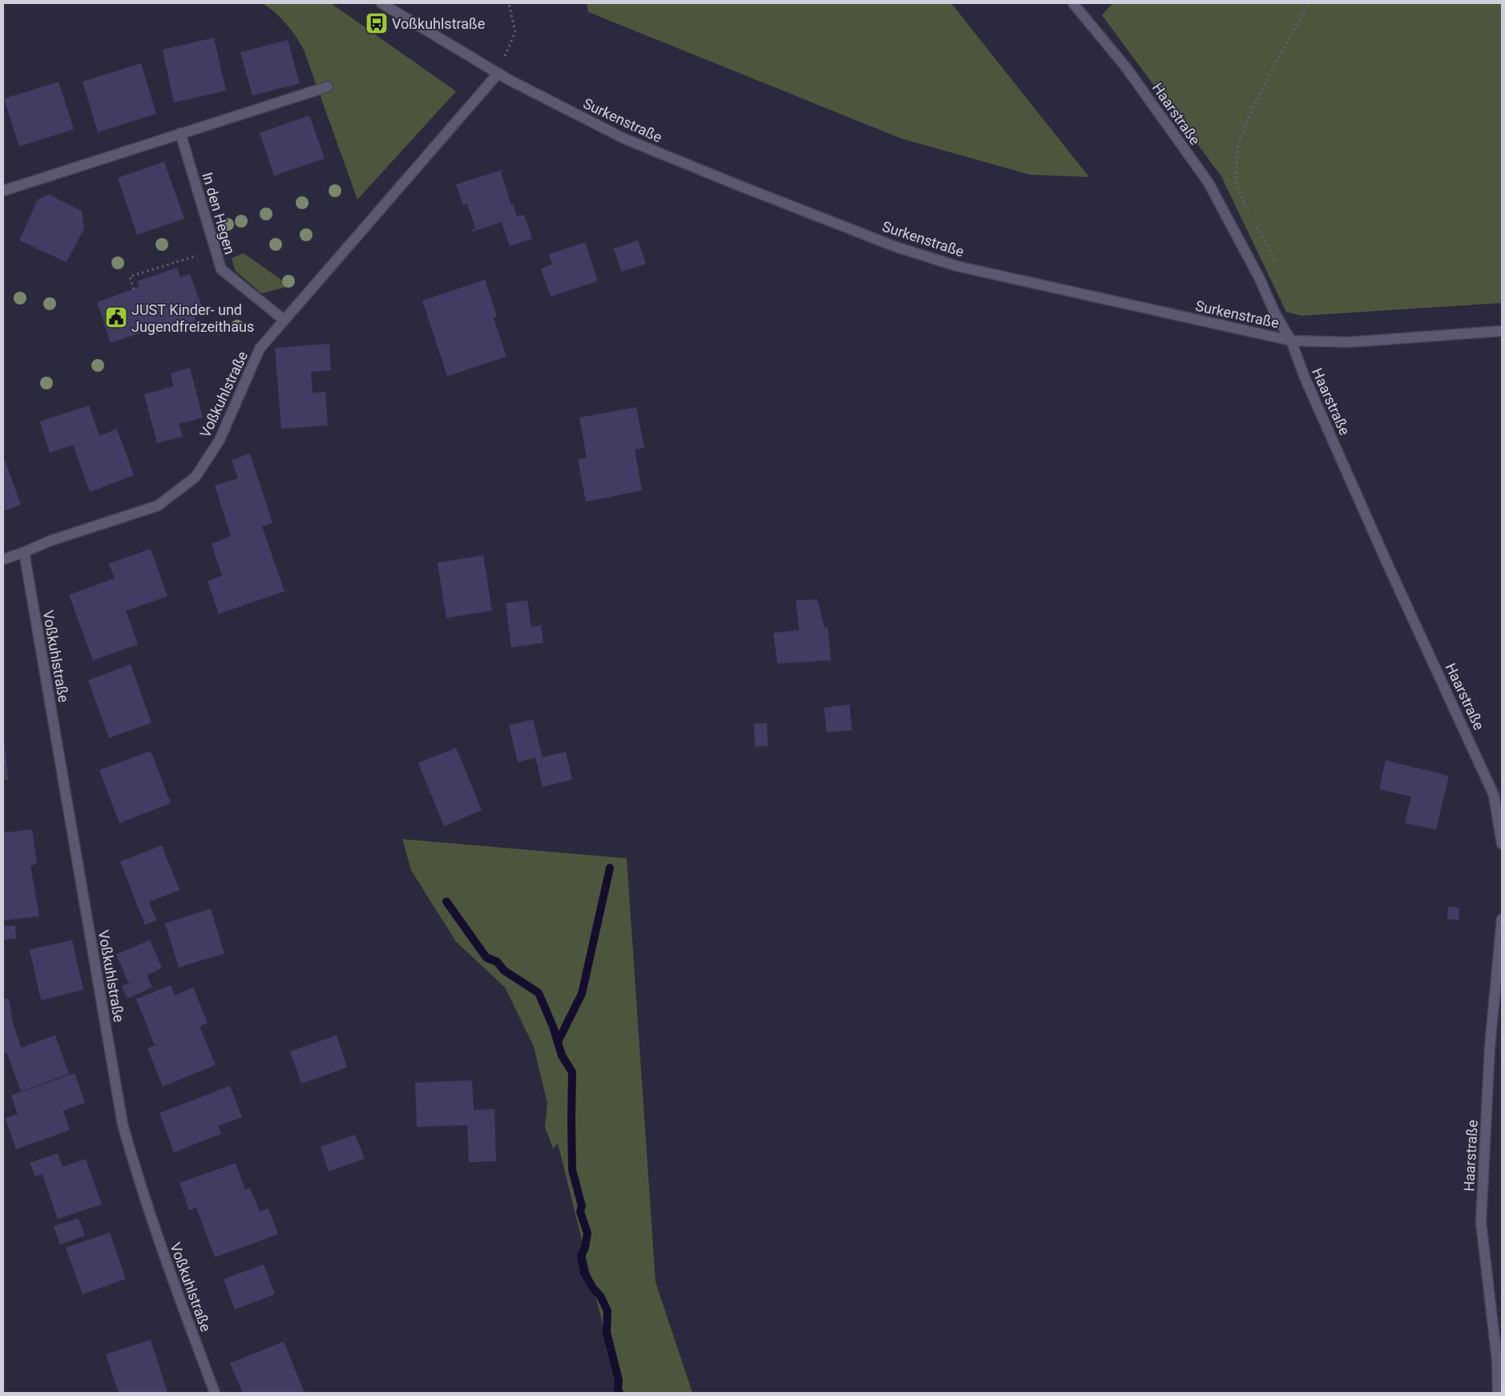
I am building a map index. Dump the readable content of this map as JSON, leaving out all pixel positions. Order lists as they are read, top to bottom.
{
  "streets": {
    "street": [
      "Haarstraße",
      "Surkenstraße",
      "In den Hegen",
      "Voßkuhlstraße"
    ]
  },
  "crossings": [
    ["Haarstraße", "Surkenstraße"],
    ["Surkenstraße", "Voßkuhlstraße"],
    ["In den Hegen", "Voßkuhlstraße"]
  ],
  "places": {
    "bus stop": ["Voßkuhlstraße"],
    "public building": ["JUST Kinder- und Jugendfreizeithaus"]
  }
}
